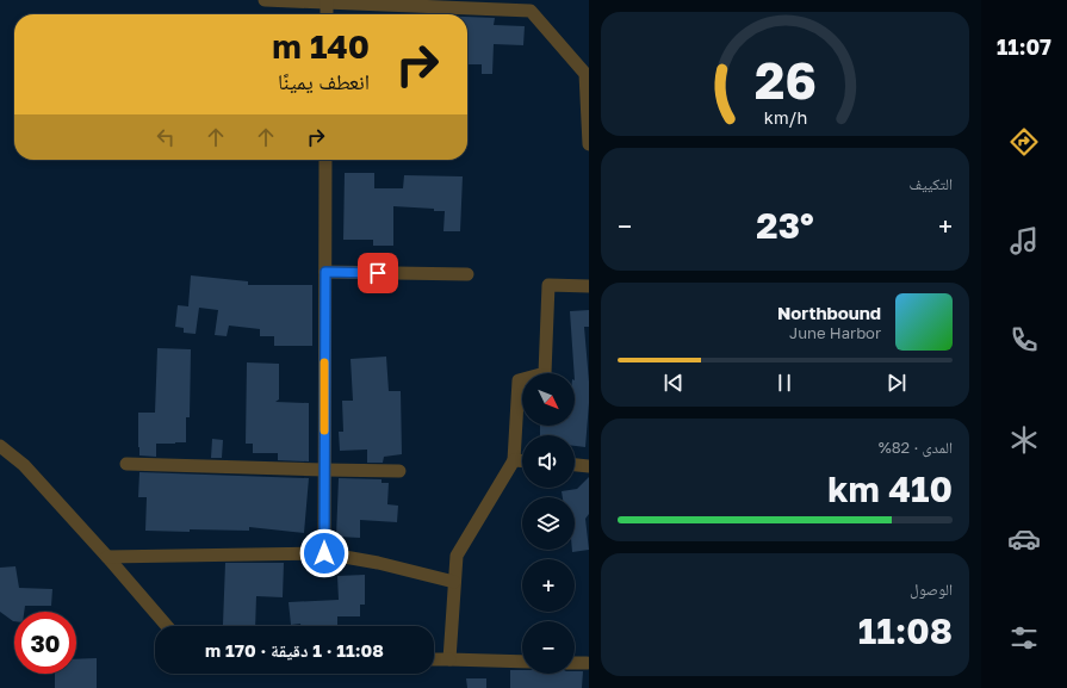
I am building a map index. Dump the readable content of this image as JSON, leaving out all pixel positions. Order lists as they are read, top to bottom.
{
  "north": "bottom right",
  "page": {
    "tabs": "11:07",
    "turn": ["140 m", "انعطف يمينًا"],
    "tile": [
      "التكييف",
      ["المدى · 82%", "410 km"],
      ["الوصول", "11:08"]
    ],
    "heat": ["−", "23°", "+"],
    "song": ["Northbound", "June Harbor"],
    "map_buttons": ["+", "−"],
    "limit": "30",
    "trip": "11:08 · 1 دقيقة · 170 m",
    "gauge": ["26", "km/h"]
  }
}
